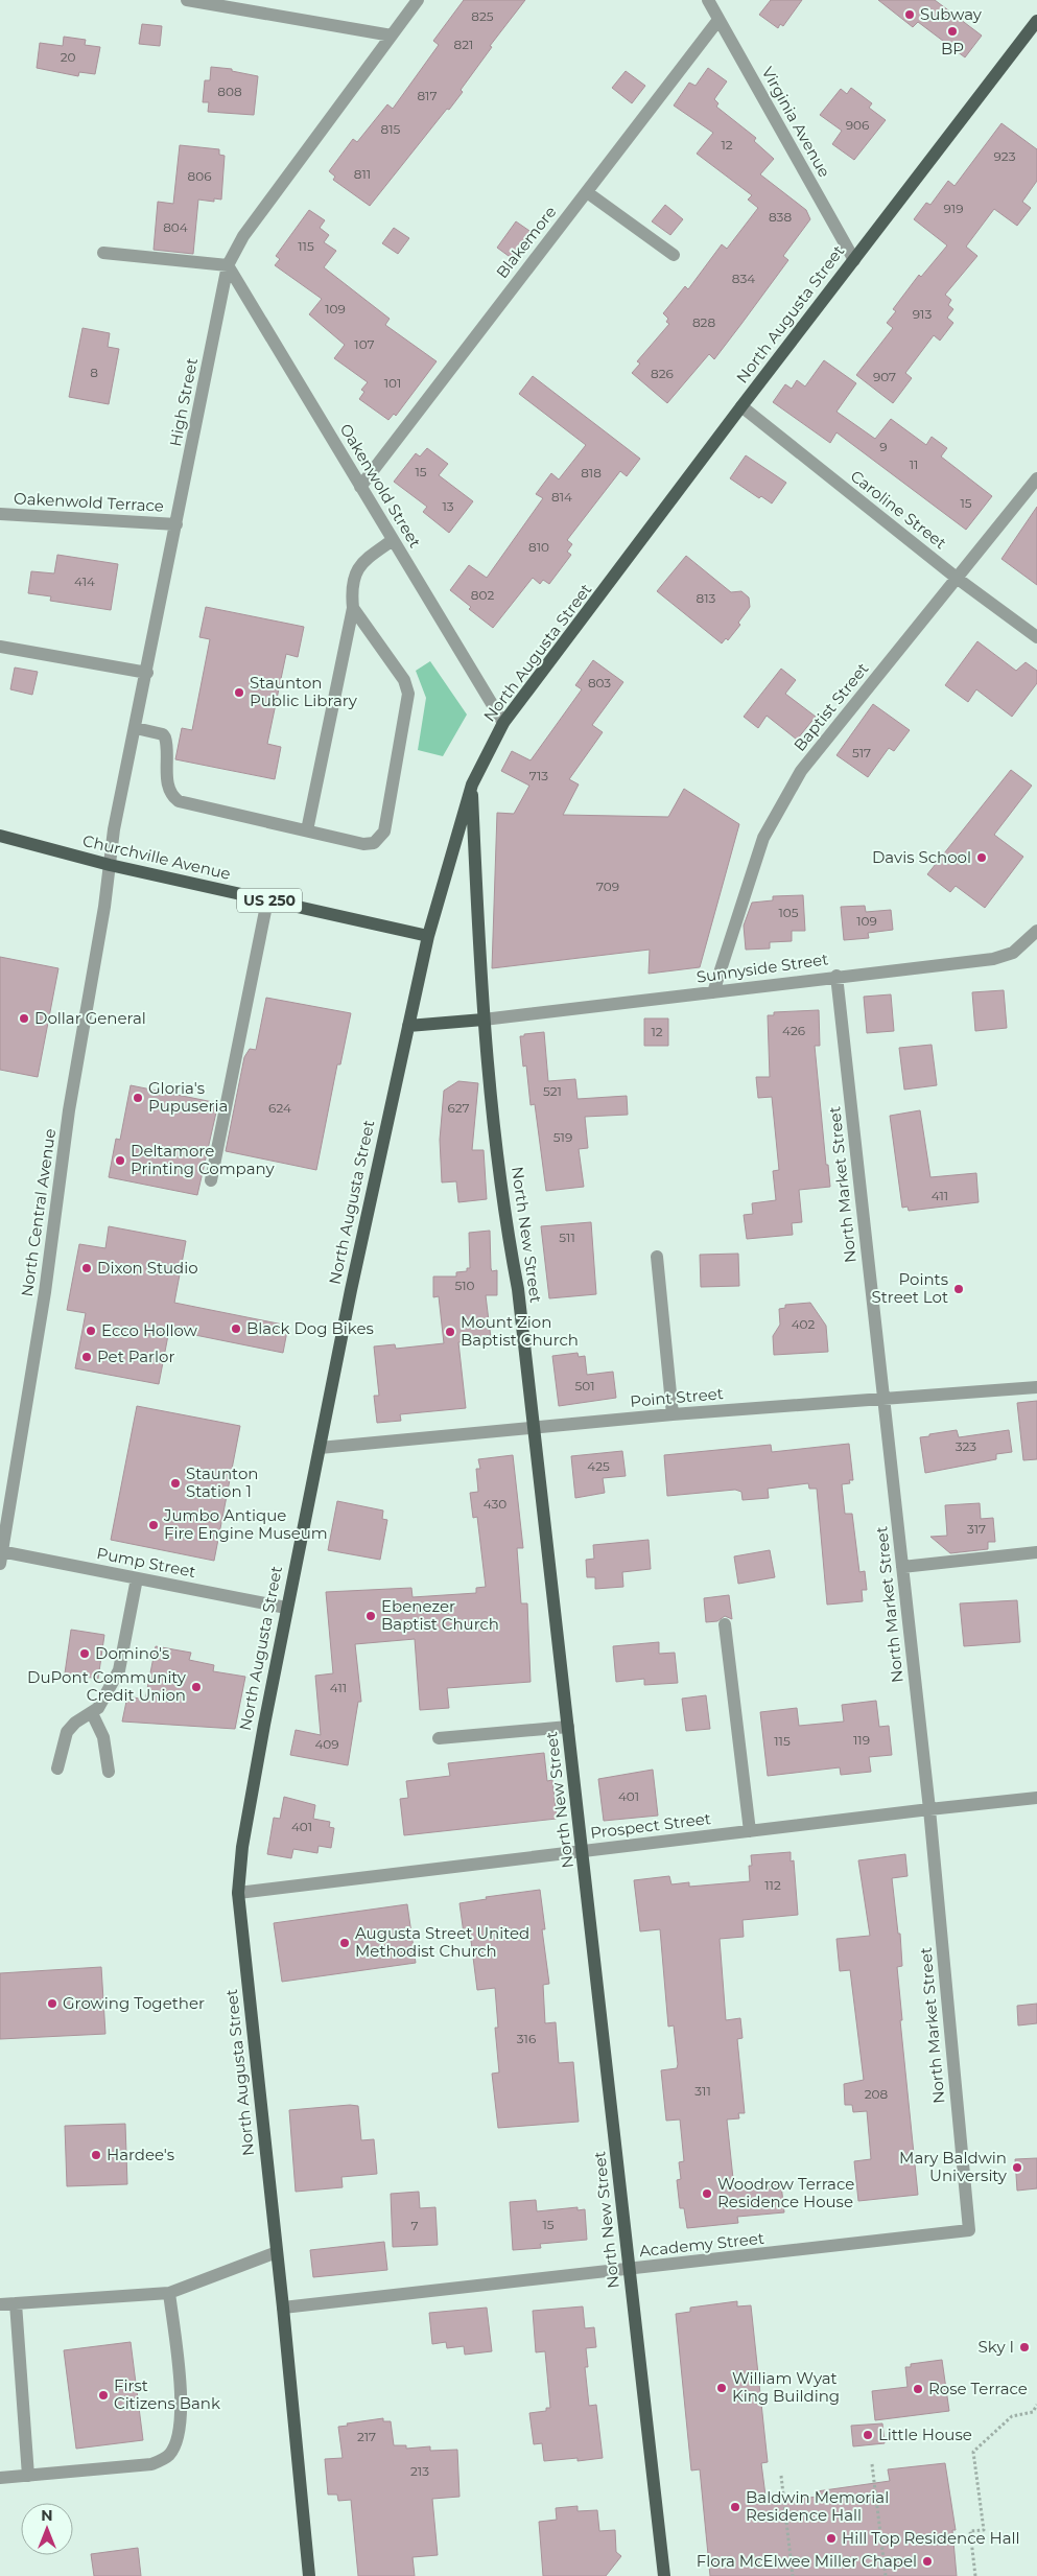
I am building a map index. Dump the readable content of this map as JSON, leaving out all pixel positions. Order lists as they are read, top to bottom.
{
  "streets": {
    "main road": [
      "North Augusta Street",
      "Churchville Avenue",
      "US 250",
      "North New Street"
    ],
    "street": [
      "Virginia Avenue",
      "Blakemore",
      "High Street",
      "Oakenwold Street",
      "Oakenwold Terrace",
      "Caroline Street",
      "Baptist Street",
      "Sunnyside Street",
      "North Market Street",
      "North Central Avenue",
      "Point Street",
      "Pump Street",
      "Prospect Street",
      "Academy Street"
    ]
  },
  "crossings": [
    ["Virginia Avenue", "Blakemore"],
    ["Virginia Avenue", "North Augusta Street"],
    ["Blakemore", "Oakenwold Street"],
    ["North Augusta Street", "Oakenwold Street"],
    ["North Augusta Street", "Caroline Street"],
    ["North Augusta Street", "Churchville Avenue"],
    ["North Augusta Street", "North New Street"],
    ["North Augusta Street", "Point Street"],
    ["North Augusta Street", "Pump Street"],
    ["North Augusta Street", "Prospect Street"],
    ["North Augusta Street", "Academy Street"],
    ["High Street", "Oakenwold Street"],
    ["High Street", "Oakenwold Terrace"],
    ["High Street", "Churchville Avenue"],
    ["High Street", "North Central Avenue"],
    ["Caroline Street", "Baptist Street"],
    ["Baptist Street", "Sunnyside Street"],
    ["Churchville Avenue", "North Central Avenue"],
    ["Sunnyside Street", "North Market Street"],
    ["Sunnyside Street", "North New Street"],
    ["North Market Street", "Point Street"],
    ["North Market Street", "Prospect Street"],
    ["North Market Street", "Academy Street"],
    ["North Central Avenue", "Pump Street"],
    ["North New Street", "Point Street"],
    ["North New Street", "Prospect Street"],
    ["North New Street", "Academy Street"]
  ],
  "places": [
    "Subway",
    "BP",
    "Staunton Public Library",
    "Davis School",
    "Dollar General",
    "Gloria's Pupuseria",
    "Deltamore Printing Company",
    "Dixon Studio",
    "Points Street Lot",
    "Black Dog Bikes",
    "Ecco Hollow",
    "Mount Zion Baptist Church",
    "Pet Parlor",
    "Staunton Station 1",
    "Jumbo Antique Fire Engine Museum",
    "Ebenezer Baptist Church",
    "Domino's",
    "DuPont Community Credit Union",
    "Augusta Street United Methodist Church",
    "Growing Together",
    "Hardee's",
    "Mary Baldwin University",
    "Woodrow Terrace Residence House",
    "Sky I",
    "William Wyat King Building",
    "Rose Terrace",
    "First Citizens Bank",
    "Little House",
    "Baldwin Memorial Residence Hall",
    "Hill Top Residence Hall",
    "Flora McElwee Miller Chapel"
  ],
  "house_numbers": [
    "825",
    "821",
    "20",
    "808",
    "817",
    "906",
    "815",
    "12",
    "923",
    "811",
    "806",
    "919",
    "838",
    "804",
    "115",
    "834",
    "109",
    "913",
    "828",
    "107",
    "8",
    "826",
    "907",
    "101",
    "9",
    "11",
    "15",
    "818",
    "814",
    "15",
    "13",
    "810",
    "414",
    "802",
    "813",
    "803",
    "517",
    "713",
    "709",
    "105",
    "109",
    "426",
    "12",
    "521",
    "624",
    "627",
    "519",
    "411",
    "511",
    "510",
    "402",
    "501",
    "323",
    "425",
    "430",
    "317",
    "411",
    "119",
    "115",
    "409",
    "401",
    "401",
    "112",
    "316",
    "311",
    "208",
    "15",
    "7",
    "217",
    "213"
  ],
  "north": "top"
}
